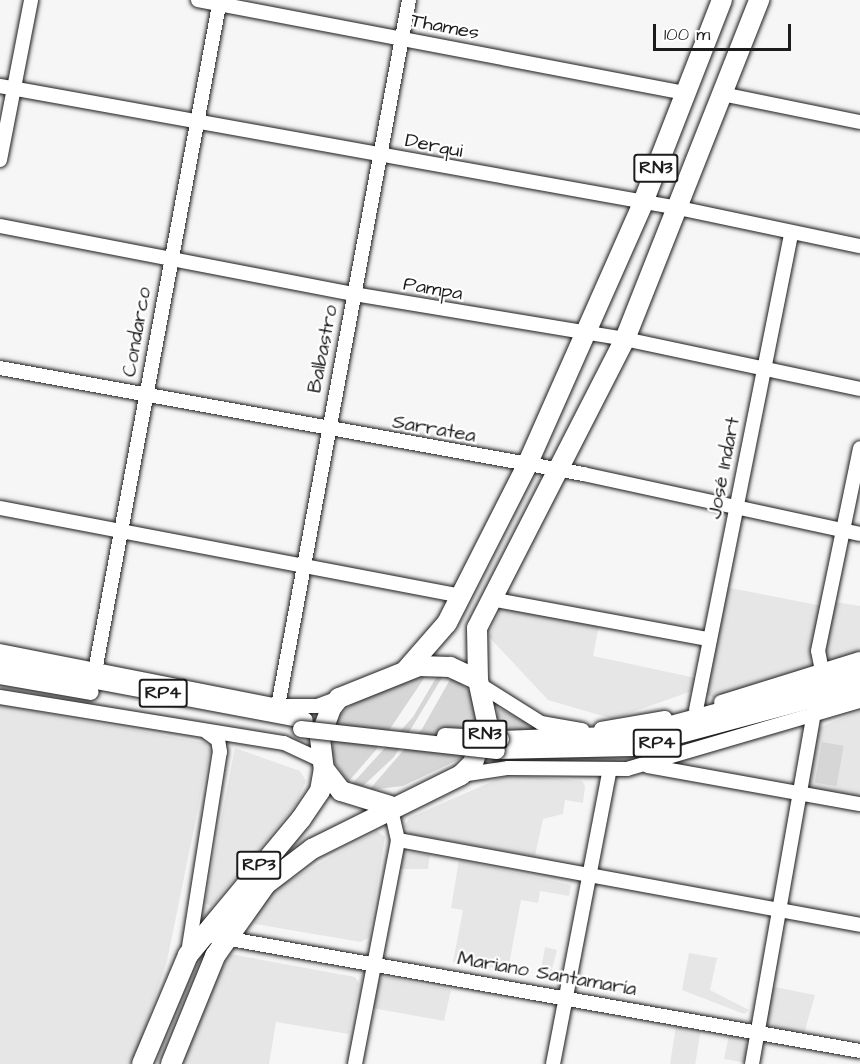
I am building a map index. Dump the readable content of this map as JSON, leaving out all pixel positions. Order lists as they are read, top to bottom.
{
  "streets": {
    "highway": ["RN3", "RP3"],
    "main road": ["RP4"],
    "street": [
      "Thames",
      "Derqui",
      "Pampa",
      "Condarco",
      "Balbastro",
      "Sarratea",
      "José Indart",
      "Mariano Santamaría"
    ]
  },
  "crossings": [
    ["Thames", "RN3"],
    ["Thames", "Condarco"],
    ["Thames", "Balbastro"],
    ["Derqui", "RN3"],
    ["Derqui", "Condarco"],
    ["Derqui", "Balbastro"],
    ["Derqui", "José Indart"],
    ["RN3", "Pampa"],
    ["RN3", "Sarratea"],
    ["RN3", "RP3"],
    ["Pampa", "Condarco"],
    ["Pampa", "Balbastro"],
    ["Pampa", "José Indart"],
    ["Condarco", "Sarratea"],
    ["Balbastro", "Sarratea"],
    ["Sarratea", "José Indart"],
    ["RP3", "Mariano Santamaría"]
  ],
  "scale_bar": "100 m"
}
